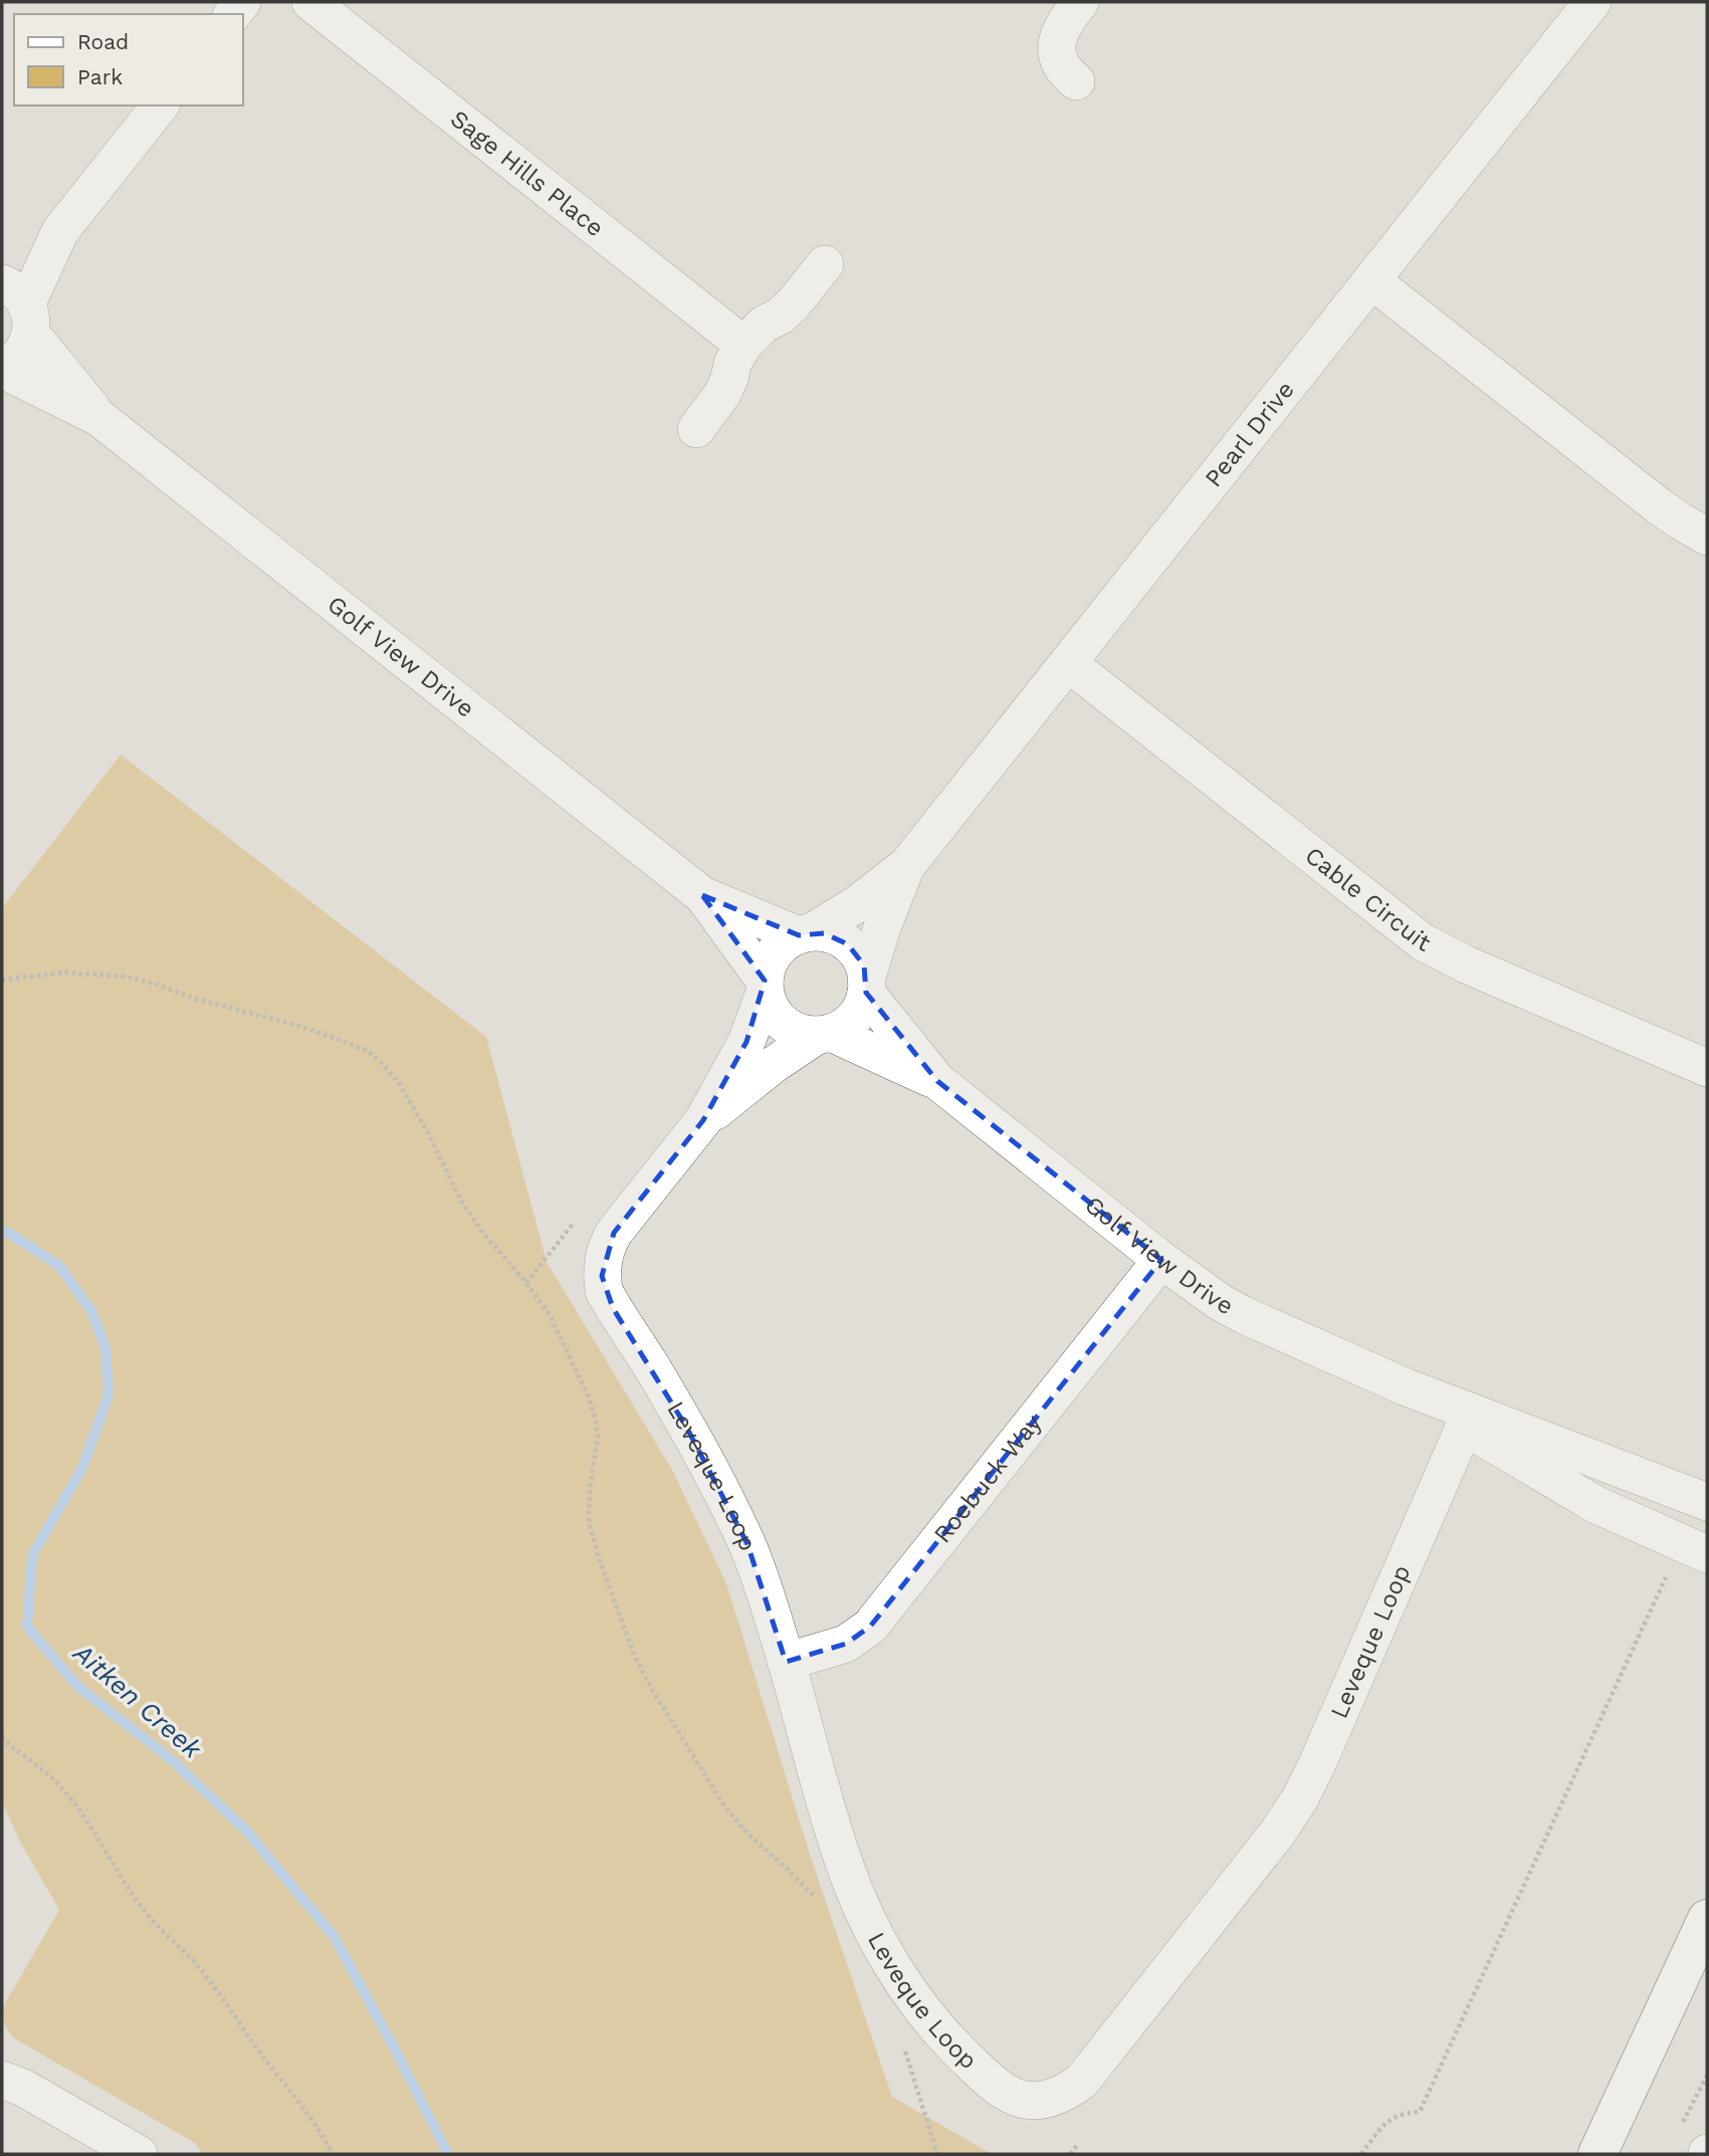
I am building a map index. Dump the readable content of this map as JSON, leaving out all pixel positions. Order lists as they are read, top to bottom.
{
  "streets": {
    "street": [
      "Sage Hills Place",
      "Pearl Drive",
      "Golf View Drive",
      "Cable Circuit",
      "Leveque Loop",
      "Roebuck Way"
    ]
  },
  "crossings": [
    ["Pearl Drive", "Golf View Drive"],
    ["Pearl Drive", "Cable Circuit"],
    ["Pearl Drive", "Leveque Loop"],
    ["Golf View Drive", "Leveque Loop"],
    ["Golf View Drive", "Roebuck Way"],
    ["Leveque Loop", "Roebuck Way"]
  ],
  "water": ["Aitken Creek"],
  "legend": ["Road", "Park"]
}
